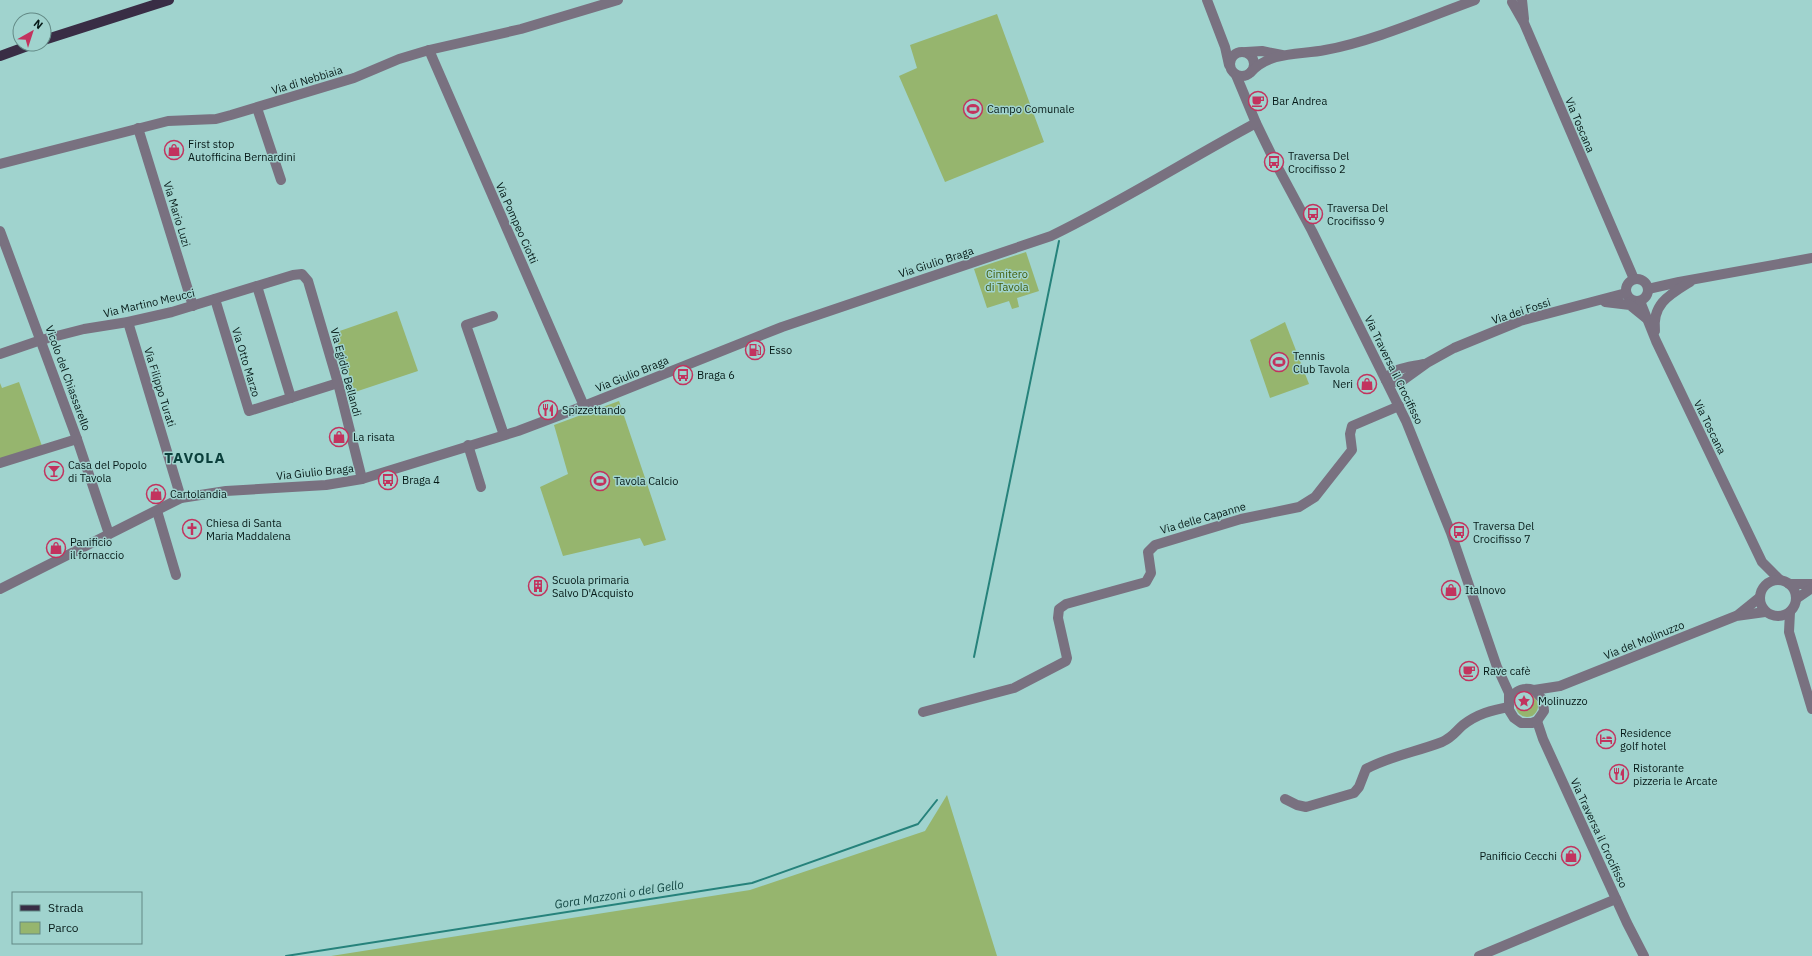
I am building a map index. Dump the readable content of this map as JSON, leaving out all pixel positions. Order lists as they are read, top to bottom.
{
  "streets": {
    "street": [
      "Via di Nebbiaia",
      "Via Toscana",
      "Via Mario Luzi",
      "Via Pompeo Ciotti",
      "Via Giulio Braga",
      "Via Martino Meucci",
      "Via dei Fossi",
      "Via Otto Marzo",
      "Via Traversa il Crocifisso",
      "Via Egidio Bellandi",
      "Vicolo del Chiassarello",
      "Via Filippo Turati",
      "Via delle Capanne",
      "Via del Molinuzzo"
    ]
  },
  "crossings": [
    ["Via di Nebbiaia", "Via Mario Luzi"],
    ["Via di Nebbiaia", "Via Pompeo Ciotti"],
    ["Via Toscana", "Via dei Fossi"],
    ["Via Toscana", "Via del Molinuzzo"],
    ["Via Mario Luzi", "Via Martino Meucci"],
    ["Via Pompeo Ciotti", "Via Giulio Braga"],
    ["Via Giulio Braga", "Via Traversa il Crocifisso"],
    ["Via Giulio Braga", "Via Egidio Bellandi"],
    ["Via Giulio Braga", "Vicolo del Chiassarello"],
    ["Via Giulio Braga", "Via Filippo Turati"],
    ["Via Martino Meucci", "Via Otto Marzo"],
    ["Via Martino Meucci", "Via Egidio Bellandi"],
    ["Via Martino Meucci", "Vicolo del Chiassarello"],
    ["Via Martino Meucci", "Via Filippo Turati"],
    ["Via dei Fossi", "Via Traversa il Crocifisso"],
    ["Via Otto Marzo", "Via Egidio Bellandi"],
    ["Via Traversa il Crocifisso", "Via delle Capanne"],
    ["Via Traversa il Crocifisso", "Via del Molinuzzo"]
  ],
  "districts": ["TAVOLA"],
  "water": ["Gora Mazzoni o del Gello"],
  "parks": ["Cimitero di Tavola"],
  "places": {
    "cafe": ["Bar Andrea", "Rave cafè"],
    "sports": ["Campo Comunale", "Tennis Club Tavola", "Tavola Calcio"],
    "shop": [
      "First stop Autofficina Bernardini",
      "Neri",
      "La risata",
      "Cartolandia",
      "Panificio il fornaccio",
      "Italnovo",
      "Panificio Cecchi"
    ],
    "bus stop": [
      "Traversa Del Crocifisso 2",
      "Traversa Del Crocifisso 9",
      "Braga 6",
      "Braga 4",
      "Traversa Del Crocifisso 7"
    ],
    "fuel station": ["Esso"],
    "restaurant": ["Spizzettando", "Ristorante pizzeria le Arcate"],
    "bar": ["Casa del Popolo di Tavola"],
    "church": ["Chiesa di Santa Maria Maddalena"],
    "building": ["Scuola primaria Salvo D'Acquisto"],
    "place": ["Molinuzzo"],
    "hotel": ["Residence golf hotel"]
  },
  "legend": ["Strada", "Parco"],
  "north": "top right"
}
